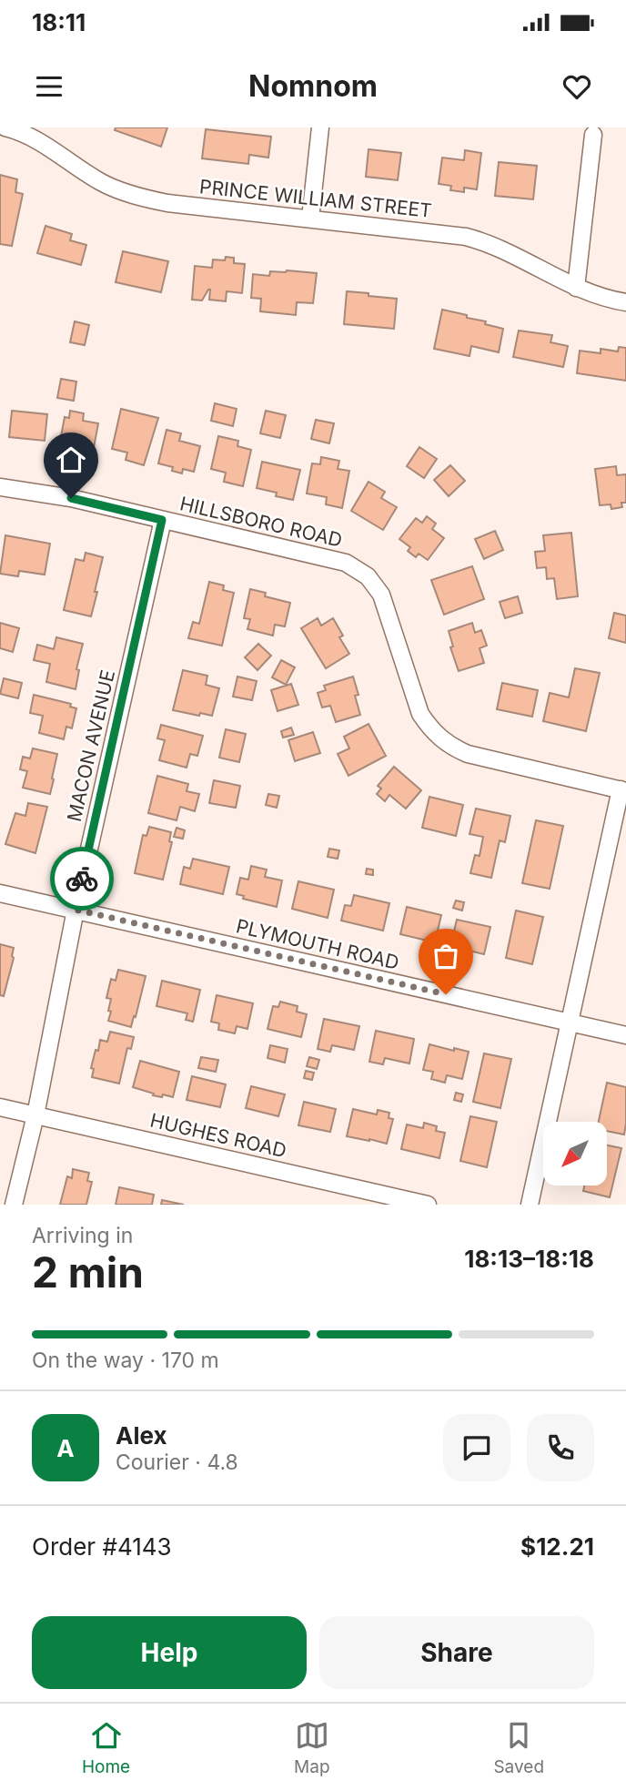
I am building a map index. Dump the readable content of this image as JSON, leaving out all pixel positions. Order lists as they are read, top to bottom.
{
  "streets": {
    "street": [
      "PRINCE WILLIAM STREET",
      "HILLSBORO ROAD",
      "MACON AVENUE",
      "PLYMOUTH ROAD",
      "HUGHES ROAD"
    ]
  },
  "crossings": [
    ["HILLSBORO ROAD", "MACON AVENUE"],
    ["MACON AVENUE", "PLYMOUTH ROAD"],
    ["MACON AVENUE", "HUGHES ROAD"]
  ],
  "north": "bottom left",
  "page": {
    "status": "18:11",
    "header": "Nomnom",
    "heading": ["2 min", "Arriving in", "18:13–18:18"],
    "panel": [
      "Alex",
      "Courier · 4.8",
      "Order #4143",
      "$12.21"
    ],
    "bar": "On the way · 170 m",
    "round": "A",
    "buttons": ["Help", "Share"],
    "tabs": ["Home", "Map", "Saved"]
  }
}
